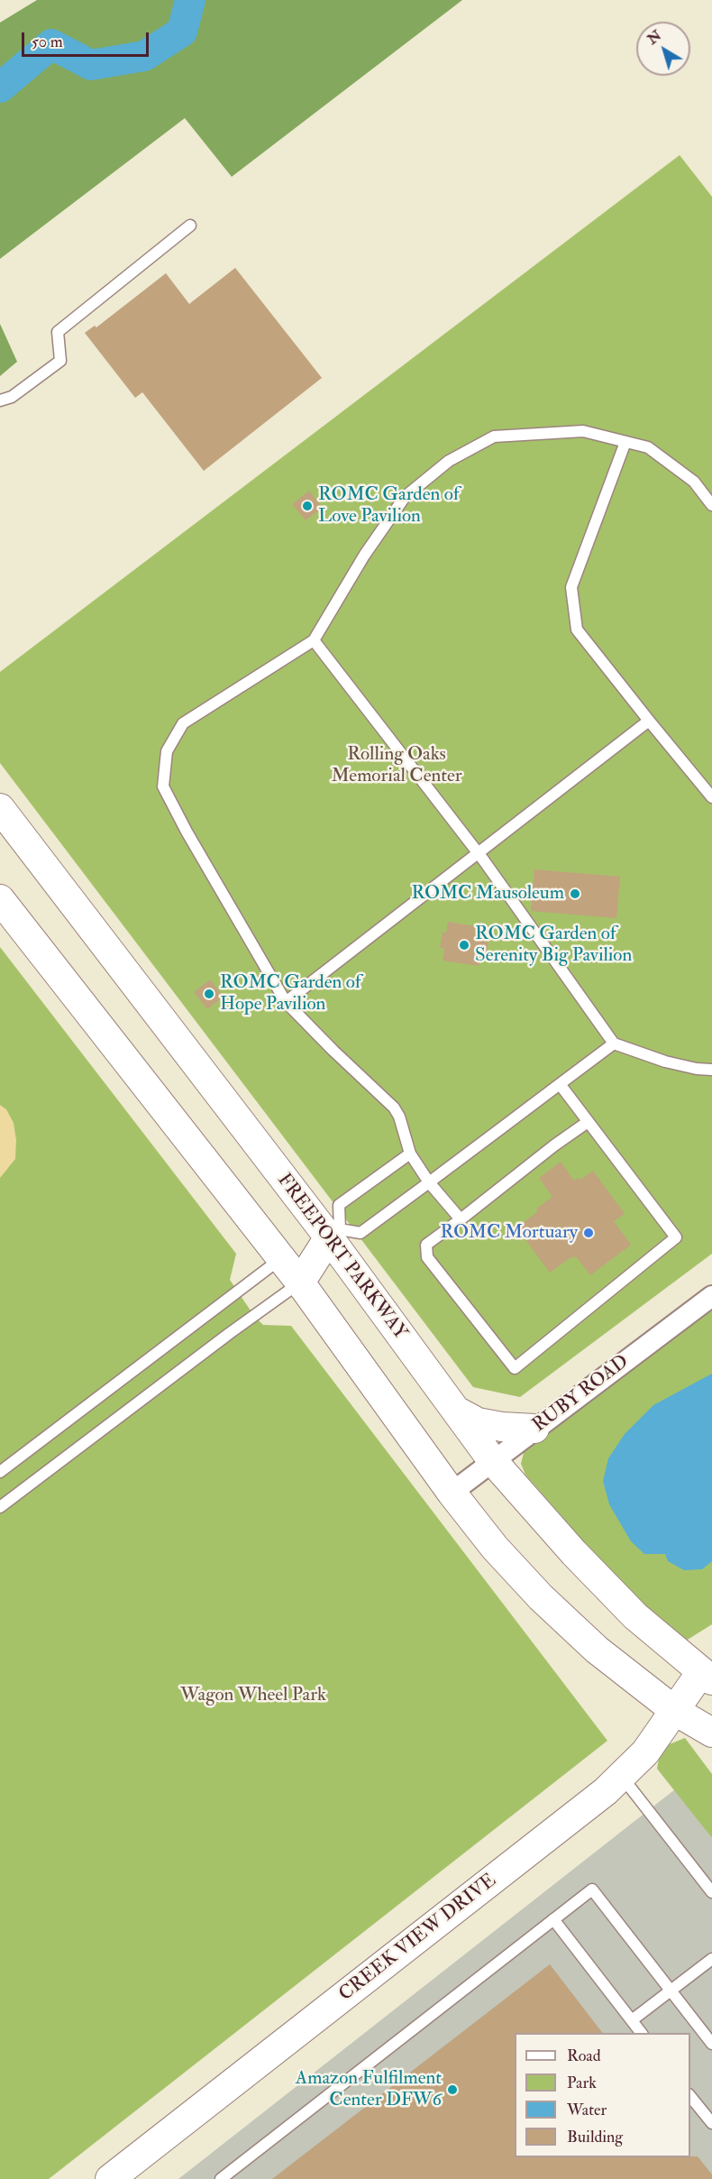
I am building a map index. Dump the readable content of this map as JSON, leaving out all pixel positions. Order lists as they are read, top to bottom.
{
  "streets": {
    "main road": ["FREEPORT PARKWAY", "CREEK VIEW DRIVE"],
    "street": ["RUBY ROAD"]
  },
  "crossings": [
    ["FREEPORT PARKWAY", "RUBY ROAD"],
    ["FREEPORT PARKWAY", "CREEK VIEW DRIVE"]
  ],
  "parks": ["Rolling Oaks Memorial Center", "Wagon Wheel Park"],
  "places": [
    "ROMC Garden of Love Pavilion",
    "ROMC Mausoleum",
    "ROMC Garden of Serenity Big Pavilion",
    "ROMC Garden of Hope Pavilion",
    "ROMC Mortuary",
    "Amazon Fulfilment Center DFW6"
  ],
  "legend": [
    "Road",
    "Park",
    "Water",
    "Building"
  ],
  "scale_bar": "50 m",
  "north": "top left"
}
